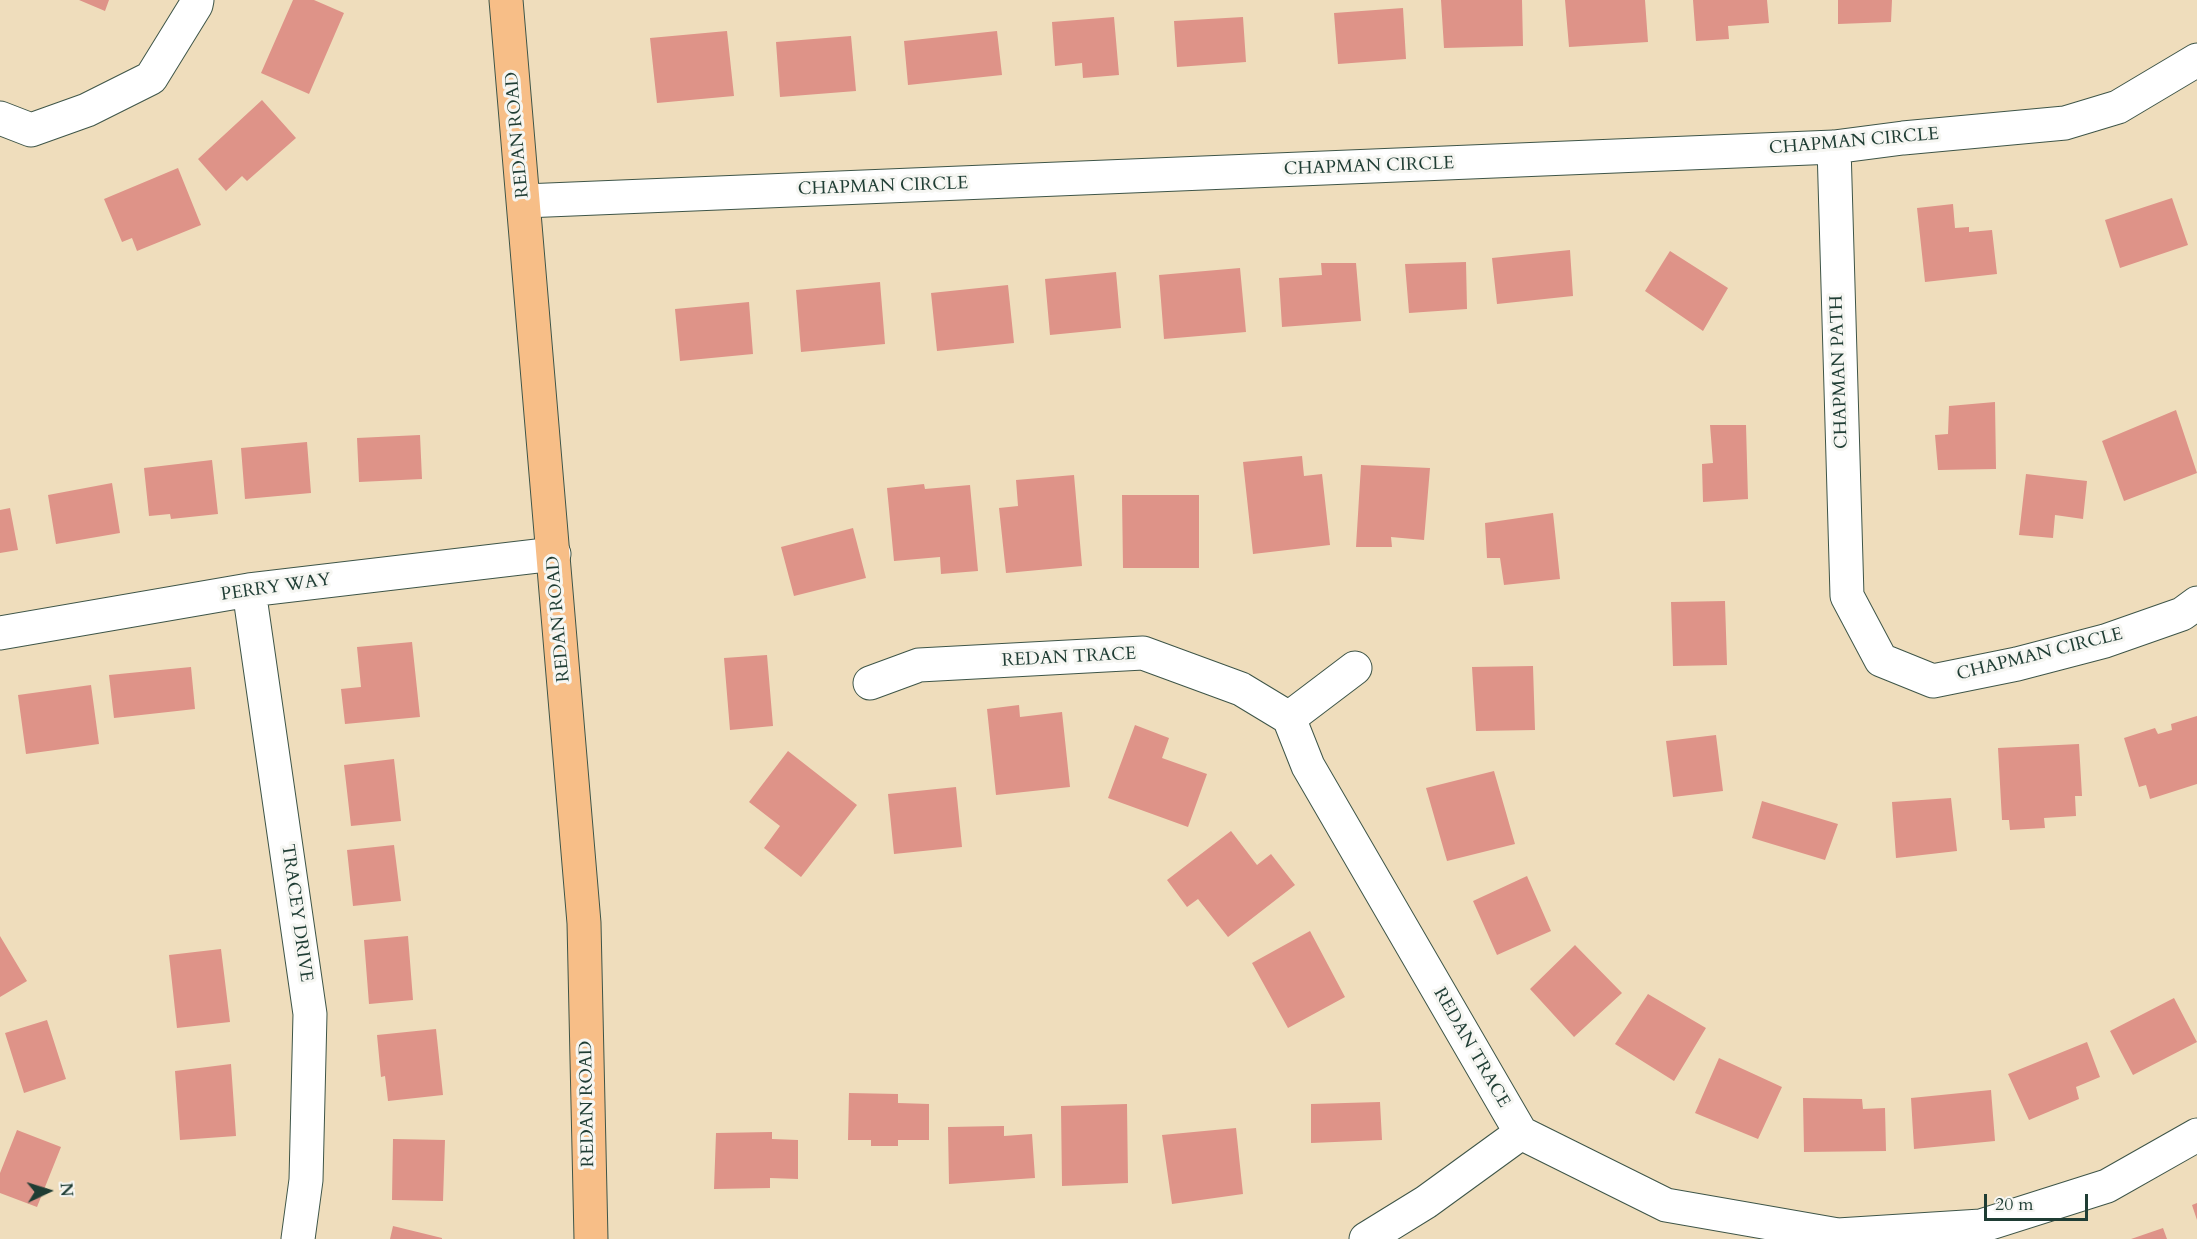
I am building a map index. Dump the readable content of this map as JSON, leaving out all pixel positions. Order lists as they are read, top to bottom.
{
  "streets": {
    "main road": ["REDAN ROAD"],
    "street": [
      "CHAPMAN CIRCLE",
      "CHAPMAN PATH",
      "PERRY WAY",
      "REDAN TRACE",
      "TRACEY DRIVE"
    ]
  },
  "crossings": [
    ["REDAN ROAD", "CHAPMAN CIRCLE"],
    ["REDAN ROAD", "PERRY WAY"],
    ["CHAPMAN CIRCLE", "CHAPMAN PATH"],
    ["PERRY WAY", "TRACEY DRIVE"]
  ],
  "scale_bar": "20 m",
  "north": "right"
}
